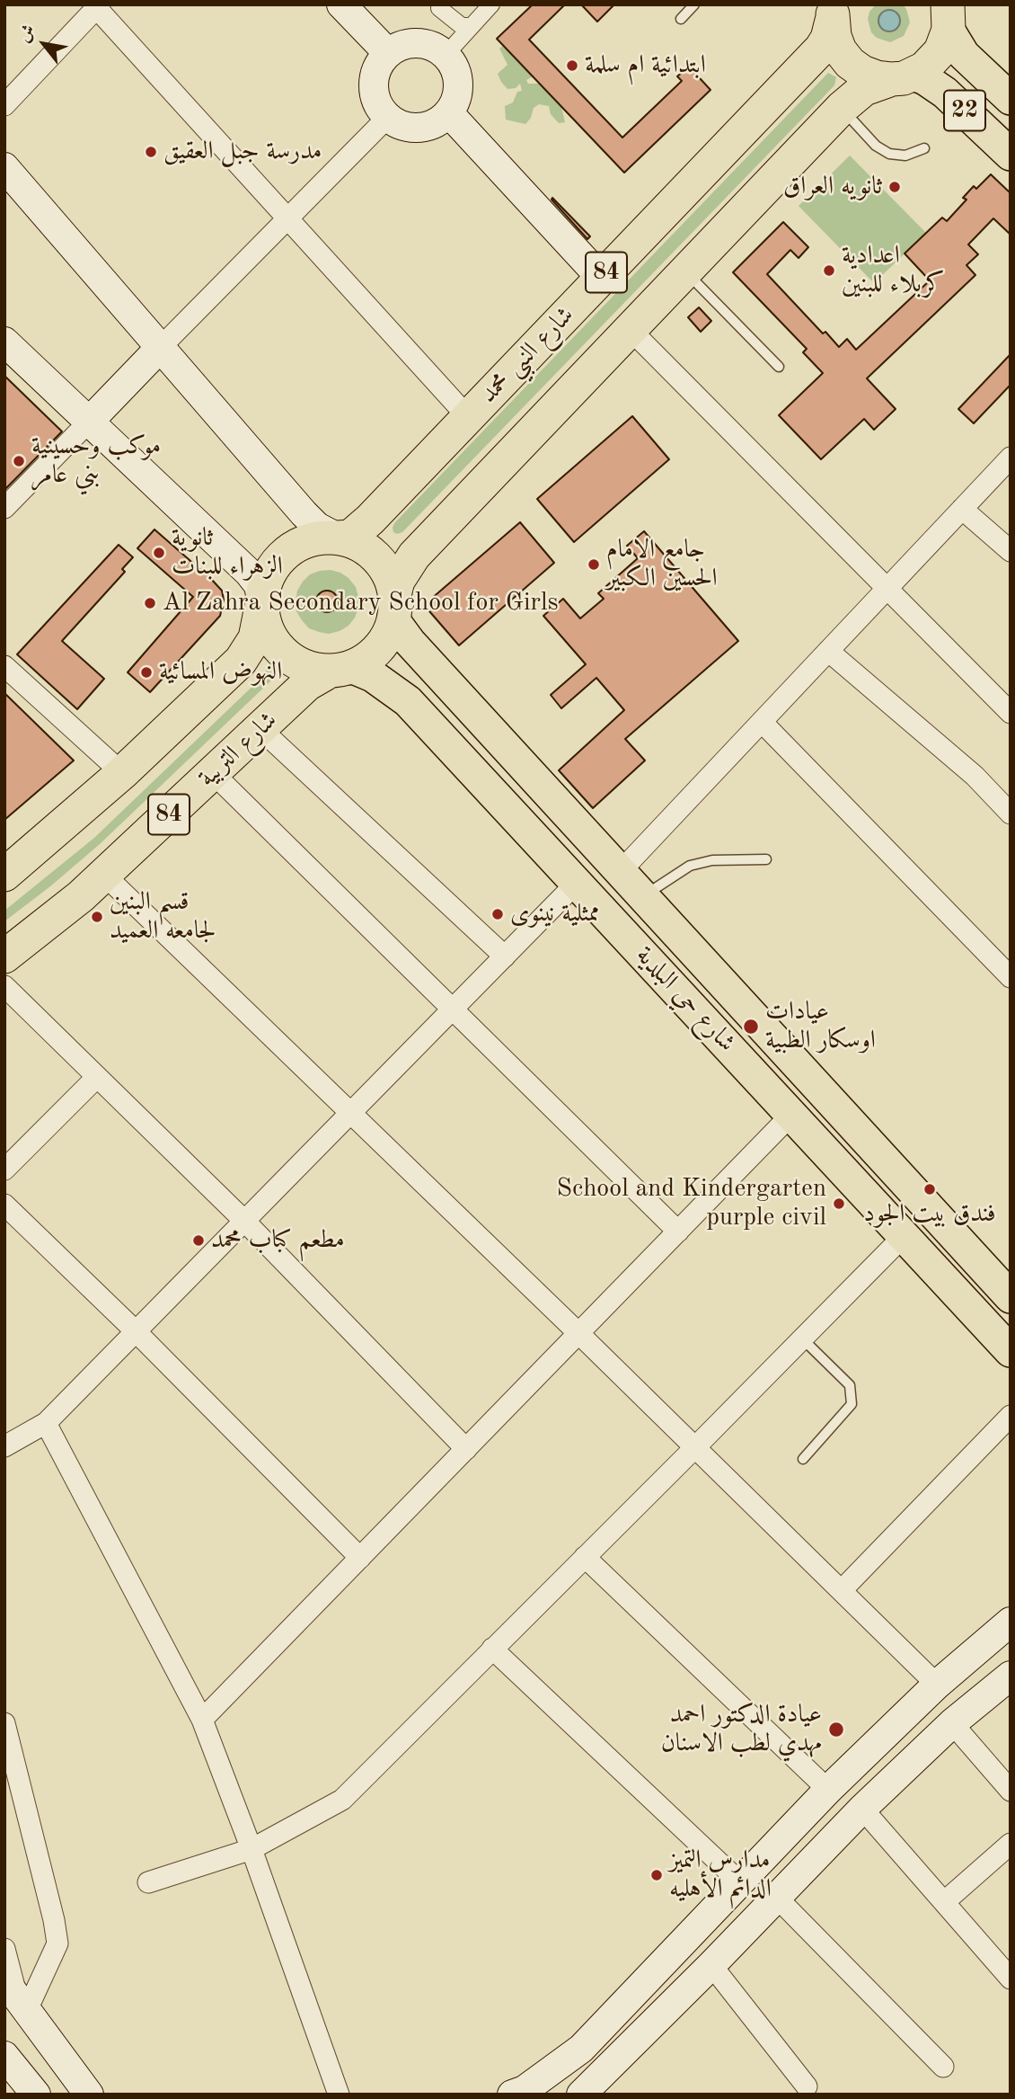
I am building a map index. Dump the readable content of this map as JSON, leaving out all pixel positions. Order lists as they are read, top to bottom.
{
  "streets": {
    "highway": ["84", "شارع النبي محمد", "شارع التربية"],
    "main road": ["22", "شارع حي البلدية"]
  },
  "crossings": [
    ["22", "84"],
    ["84", "شارع النبي محمد"],
    ["84", "شارع التربية"],
    ["84", "شارع حي البلدية"],
    ["شارع النبي محمد", "شارع التربية"],
    ["شارع النبي محمد", "شارع حي البلدية"],
    ["شارع التربية", "شارع حي البلدية"]
  ],
  "places": [
    "ابتدائية ام سلمة",
    "مدرسة جبل العقيق",
    "ثانويه العراق",
    "اعدادية كربلاء للبنين",
    "موكب وحسينية بني عامر",
    "ثانوية الزهراء للبنات",
    "جامع الامام الحسين الكبير",
    "Al Zahra Secondary School for Girls",
    "النهوض المسائية",
    "ممثلية نينوى",
    "قسم البنين لجامعه العميد",
    "عيادات اوسكار الطبية",
    "فندق بيت الجود",
    "School and Kindergarten purple civil",
    "مطعم كباب محمد",
    "عيادة الدكتور احمد مهدي لطب الاسنان",
    "مدارس التميز الدائم الأهليه"
  ],
  "north": "top left"
}
